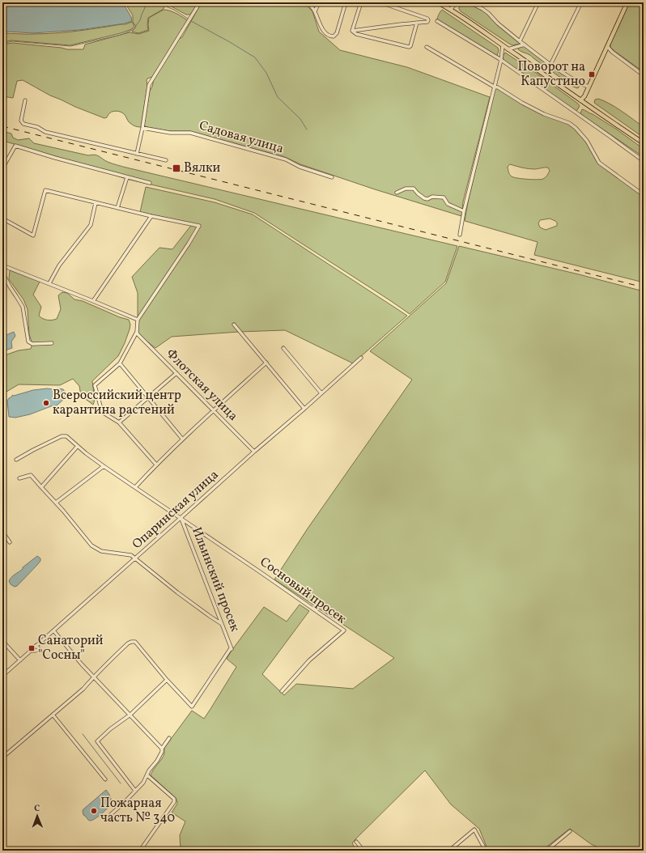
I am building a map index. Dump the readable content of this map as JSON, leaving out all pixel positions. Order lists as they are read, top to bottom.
{
  "streets": {
    "street": [
      "Садовая улица",
      "Флотская улица",
      "Опаринская улица",
      "Ильинский просек",
      "Сосновый просек"
    ]
  },
  "crossings": [
    ["Флотская улица", "Опаринская улица"],
    ["Опаринская улица", "Ильинский просек"],
    ["Опаринская улица", "Сосновый просек"],
    ["Ильинский просек", "Сосновый просек"]
  ],
  "places": {
    "transit": ["Поворот на Капустино", "Вялки", "Санаторий \"Сосны\""],
    "other": ["Всероссийский центр карантина растений", "Пожарная часть № 340"]
  },
  "north": "top"
}
